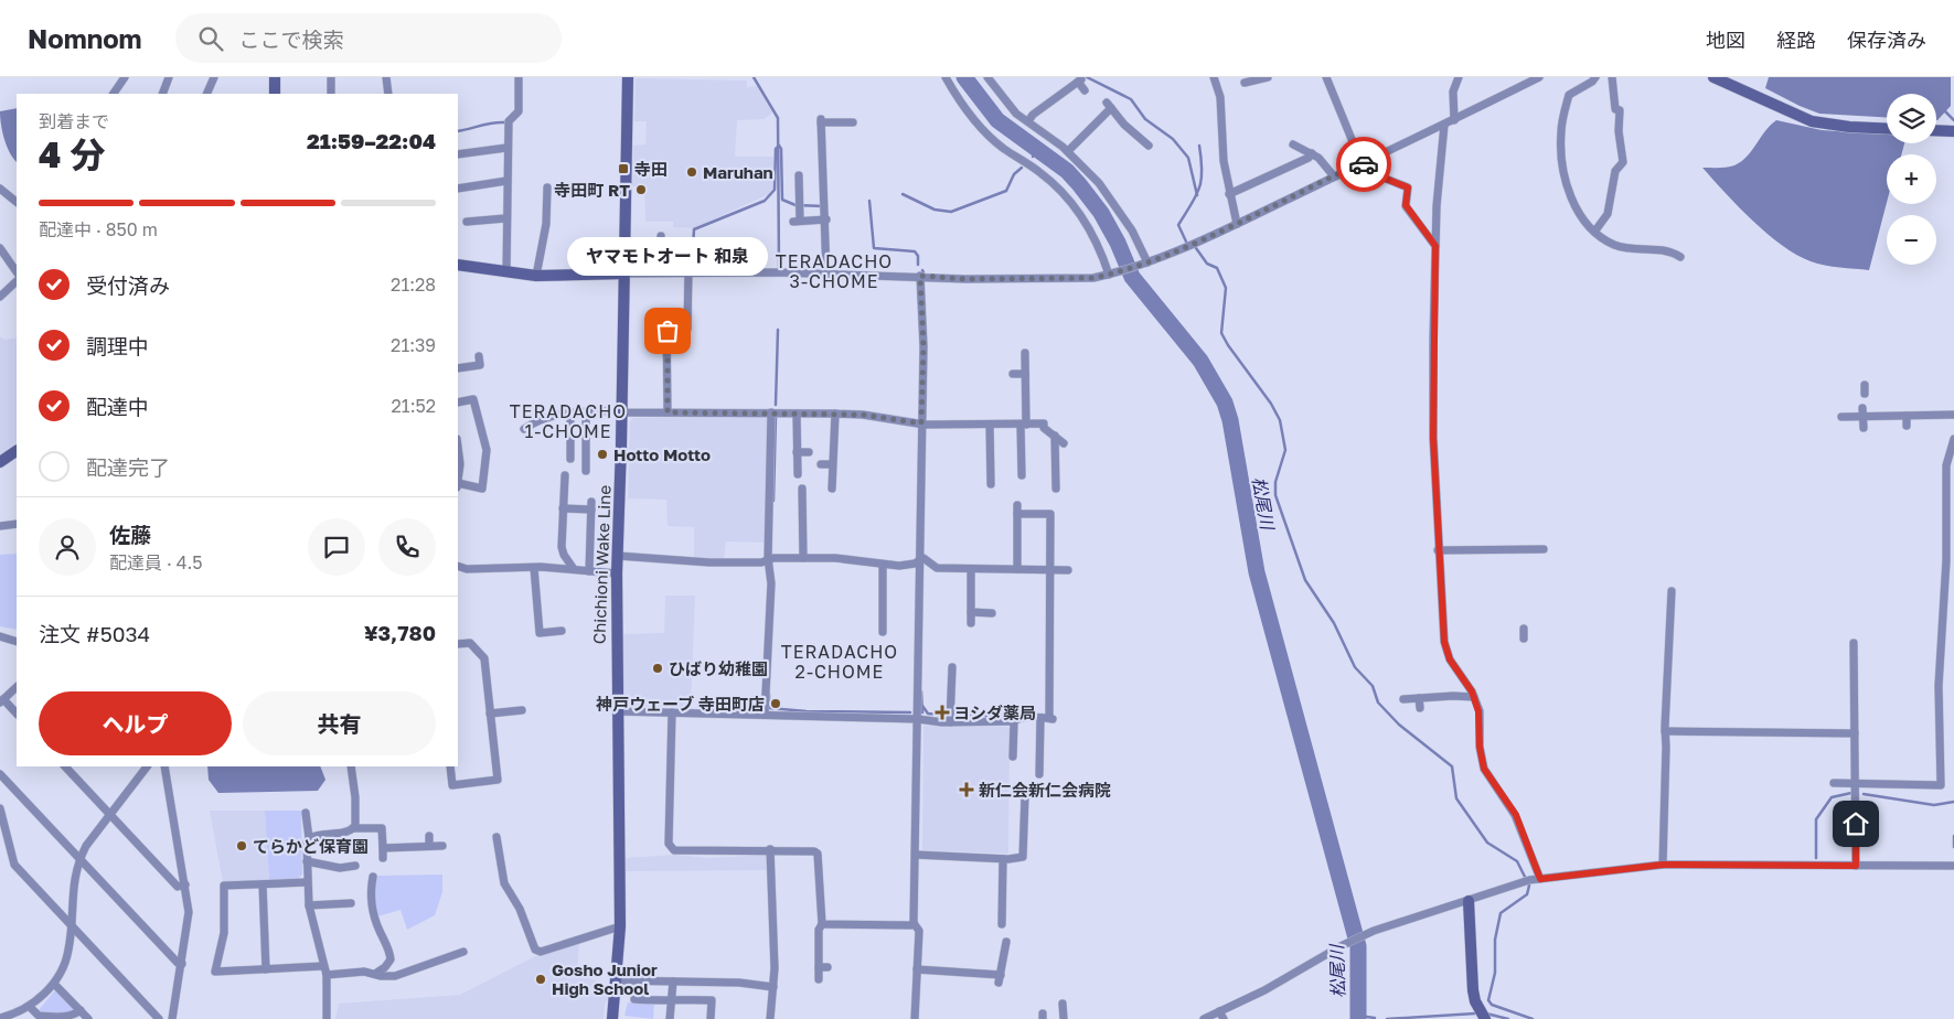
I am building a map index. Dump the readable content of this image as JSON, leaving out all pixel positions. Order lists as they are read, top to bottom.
{
  "streets": {
    "main road": ["Chichioni Wake Line"]
  },
  "districts": ["TERADACHO 3-CHOME", "TERADACHO 1-CHOME", "TERADACHO 2-CHOME"],
  "water": ["松尾川"],
  "places": {
    "transit": ["寺田"],
    "other": [
      "Maruhan",
      "寺田町 RT",
      "ヤマモトオート 和泉",
      "Hotto Motto",
      "ひばり幼稚園",
      "神戸ウェーブ 寺田町店",
      "てらかど保育園",
      "Gosho Junior High School"
    ],
    "health": ["ヨシダ薬局", "新仁会新仁会病院"]
  },
  "page": {
    "header": "Nomnom",
    "search": "ここで検索",
    "nav": ["地図", "経路", "保存済み"],
    "map_buttons": ["+", "−"],
    "heading": ["4 分", "到着まで", "21:59–22:04"],
    "panel": [
      "佐藤",
      "配達員 · 4.5",
      "注文 #5034",
      "¥3,780"
    ],
    "bar": "配達中 · 850 m",
    "bubble": "ヤマモトオート 和泉",
    "list": [
      ["受付済み", "21:28"],
      ["調理中", "21:39"],
      ["配達中", "21:52"],
      "配達完了"
    ],
    "buttons": ["ヘルプ", "共有"]
  }
}
